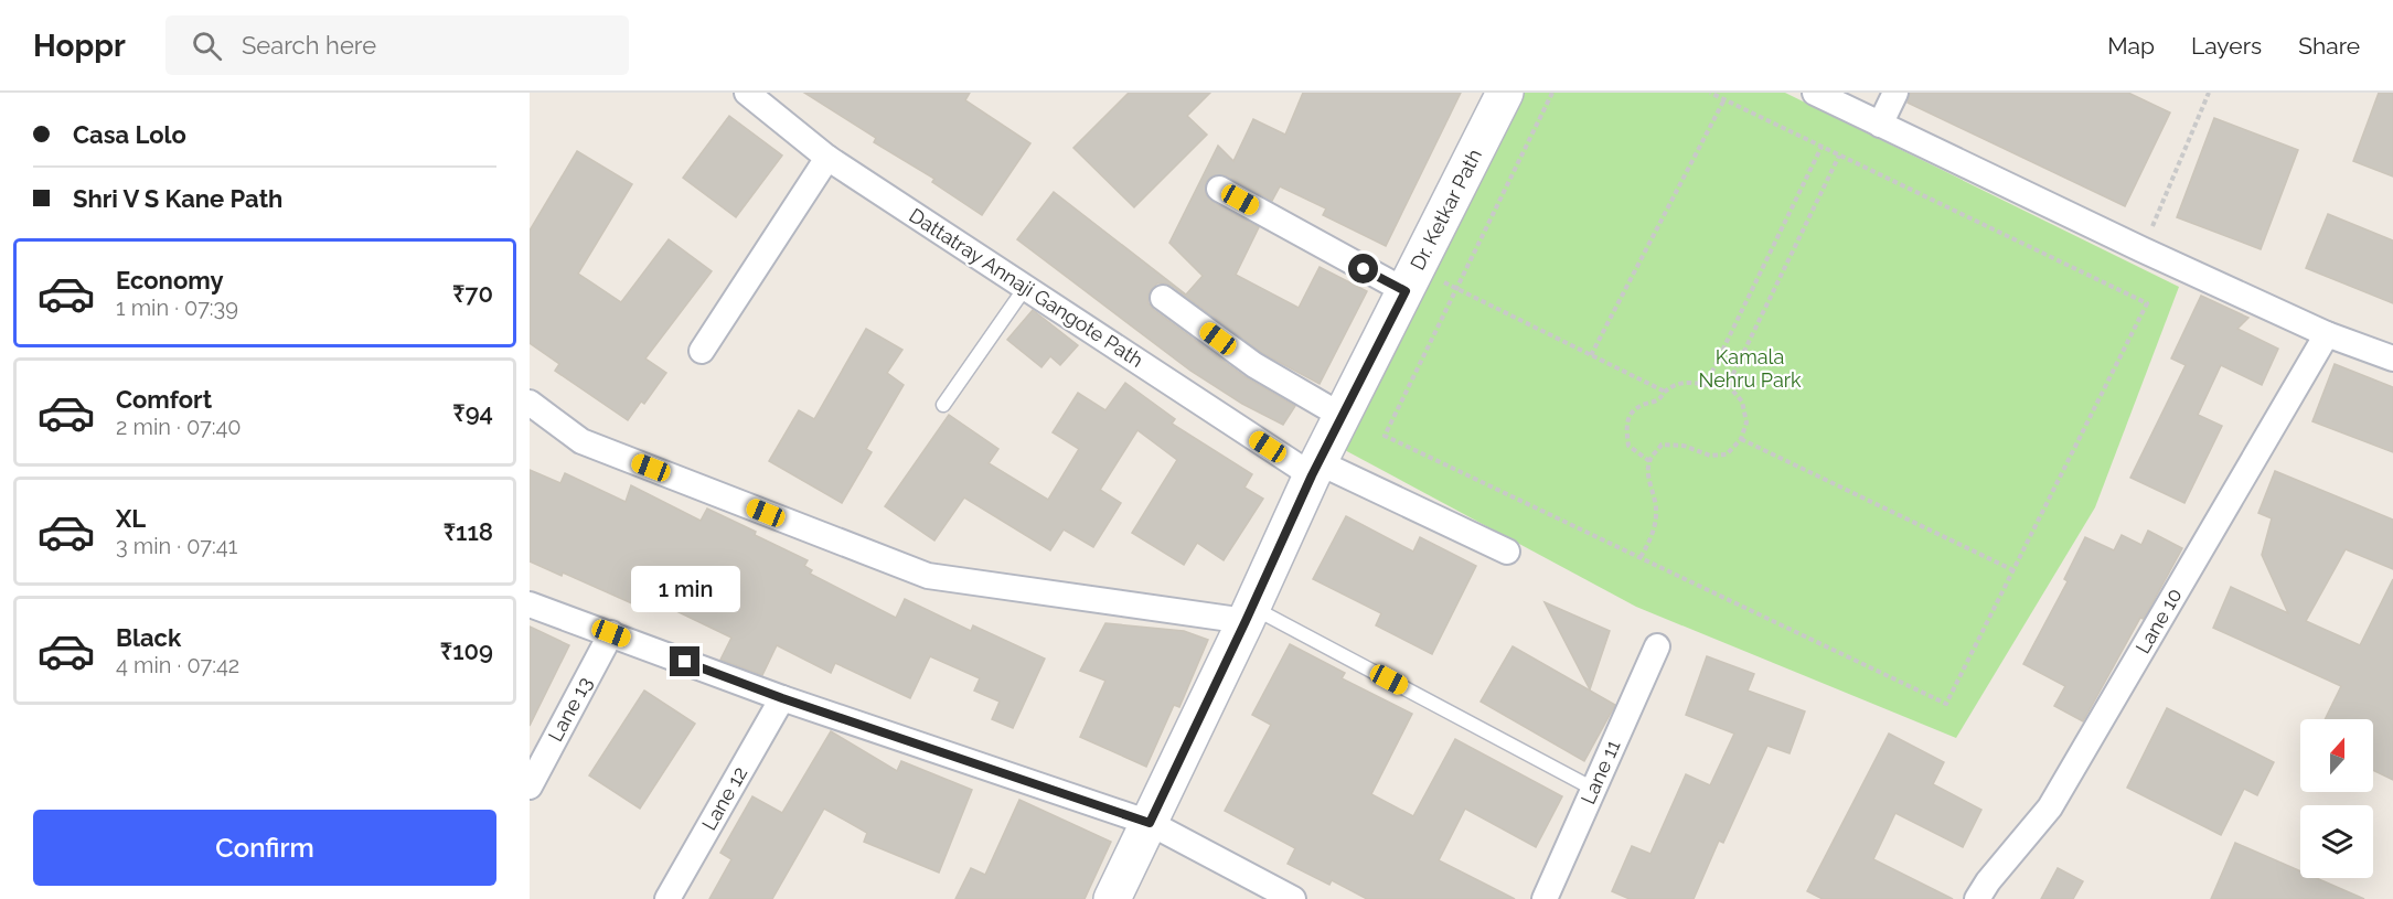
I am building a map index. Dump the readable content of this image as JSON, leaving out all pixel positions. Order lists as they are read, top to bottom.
{
  "streets": {
    "street": [
      "Dr. Ketkar Path",
      "Dattatray Annaji Gangote Path",
      "Lane 10",
      "Lane 13",
      "Lane 11",
      "Lane 12"
    ]
  },
  "crossings": [
    ["Dr. Ketkar Path", "Dattatray Annaji Gangote Path"]
  ],
  "parks": ["Kamala Nehru Park"],
  "north": "top",
  "page": {
    "header": "Hoppr",
    "search": "Search here",
    "nav": ["Map", "Layers", "Share"],
    "banner": ["Casa Lolo", "Shri V S Kane Path"],
    "list": [
      {
        "name": "Economy",
        "note": "1 min · 07:39",
        "value": "₹70"
      },
      {
        "name": "Comfort",
        "note": "2 min · 07:40",
        "value": "₹94"
      },
      {
        "name": "XL",
        "note": "3 min · 07:41",
        "value": "₹118"
      },
      {
        "name": "Black",
        "note": "4 min · 07:42",
        "value": "₹109"
      }
    ],
    "bubble": "1 min",
    "buttons": "Confirm"
  }
}
